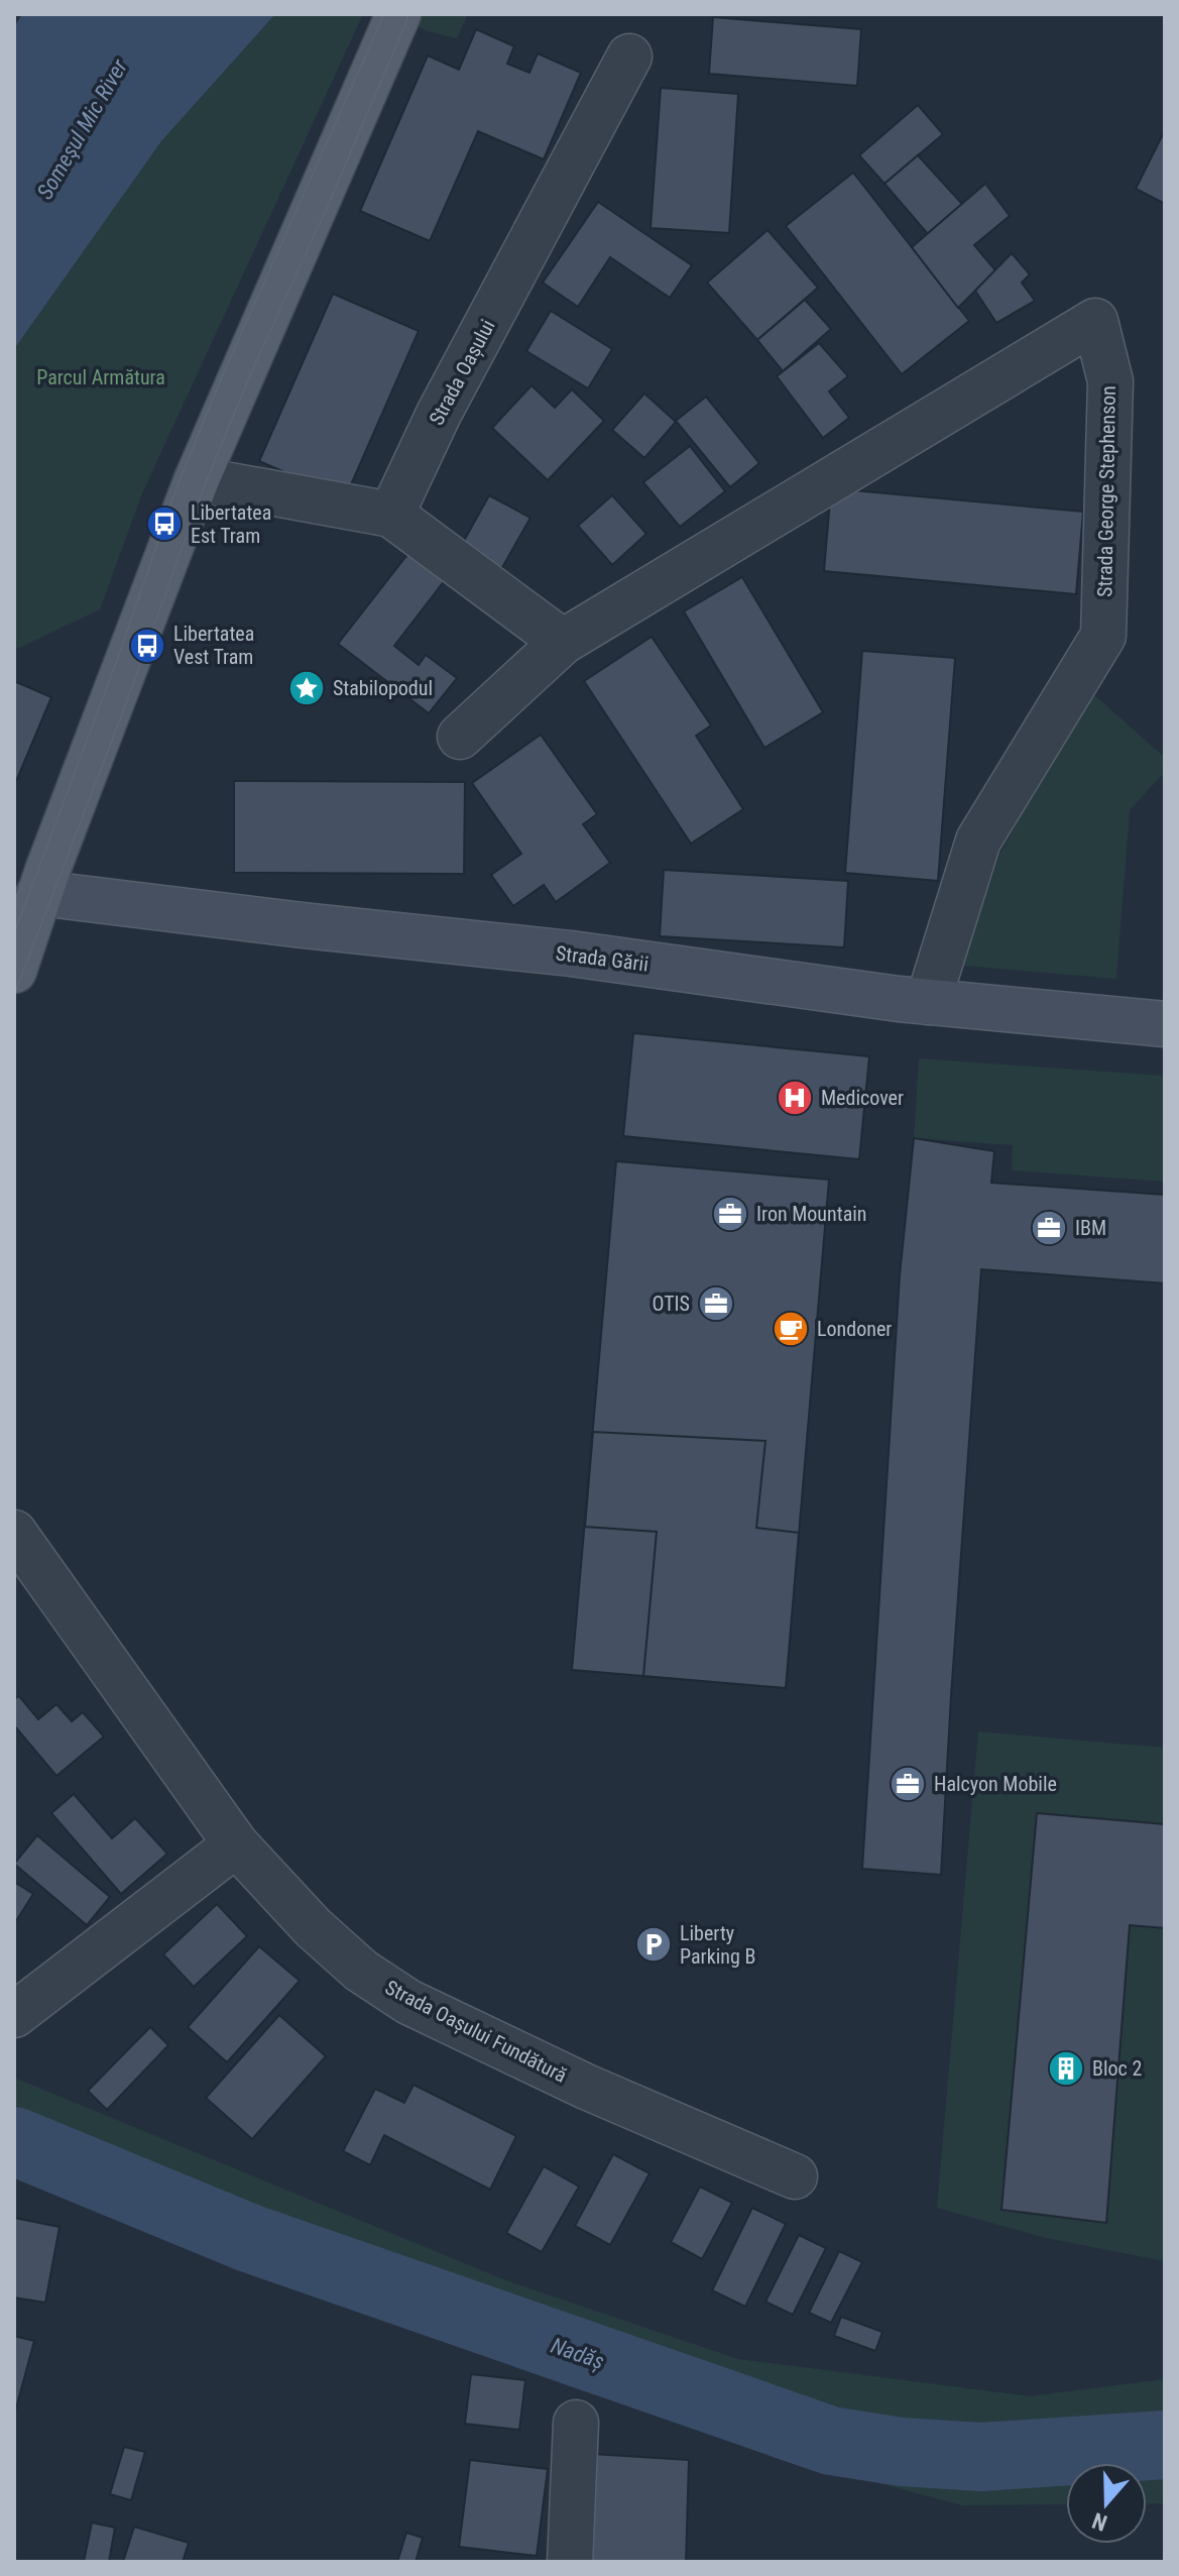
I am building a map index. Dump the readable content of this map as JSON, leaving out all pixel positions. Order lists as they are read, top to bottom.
{
  "streets": {
    "street": [
      "Strada Oașului",
      "Strada George Stephenson",
      "Strada Gării",
      "Strada Oașului Fundătură"
    ]
  },
  "crossings": [
    ["Strada George Stephenson", "Strada Gării"]
  ],
  "water": ["Someşul Mic River", "Nadăș"],
  "parks": ["Parcul Armătura"],
  "places": {
    "bus stop": ["Libertatea Est Tram", "Libertatea Vest Tram"],
    "place": ["Stabilopodul"],
    "hospital": ["Medicover"],
    "office": [
      "Iron Mountain",
      "IBM",
      "OTIS",
      "Halcyon Mobile"
    ],
    "cafe": ["Londoner"],
    "parking": ["Liberty Parking B"],
    "building": ["Bloc 2"]
  },
  "north": "bottom"
}
